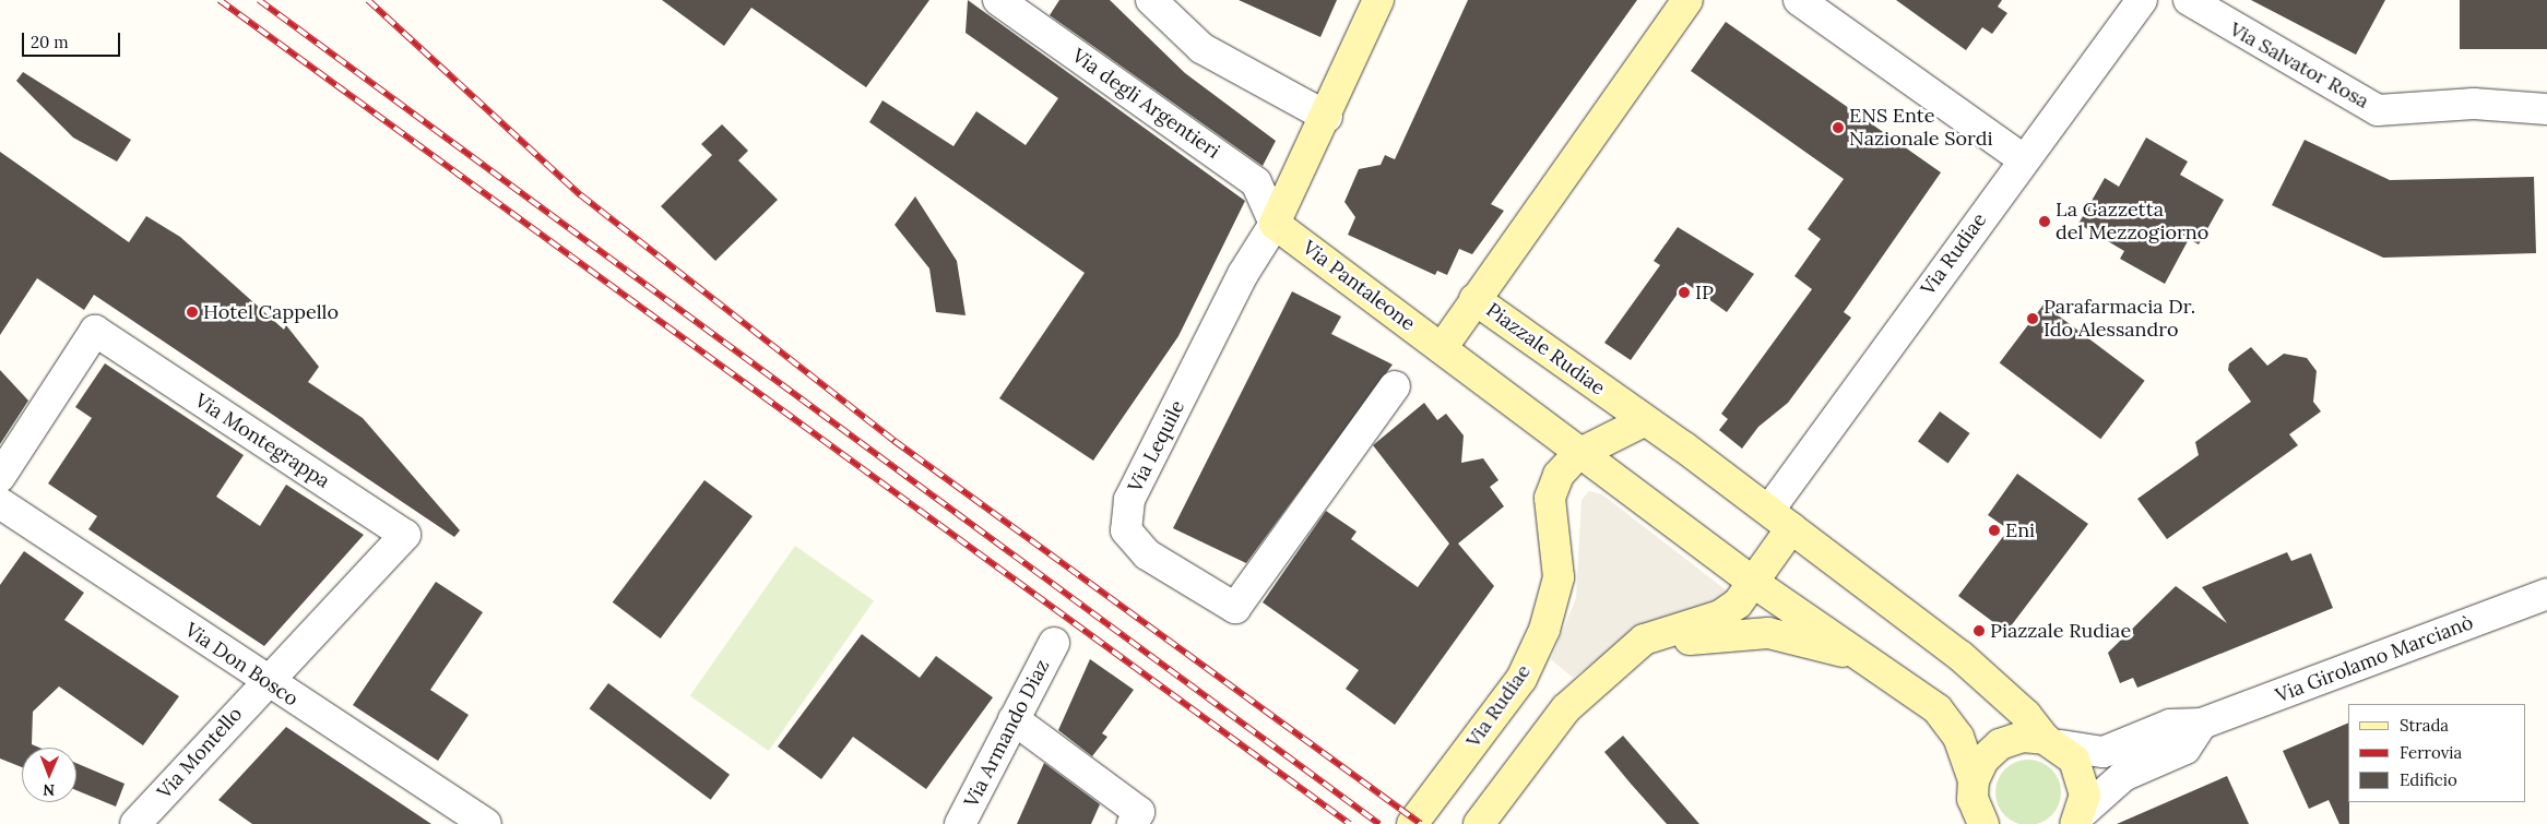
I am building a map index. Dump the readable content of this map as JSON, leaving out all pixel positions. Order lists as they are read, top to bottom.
{
  "streets": {
    "main road": [
      "Via Rudiae",
      "Via Pantaleone",
      "Piazzale Rudiae",
      "Via Lequile"
    ],
    "street": [
      "Via Salvator Rosa",
      "Via degli Argentieri",
      "Via Montegrappa",
      "Via Girolamo Marcianò",
      "Via Don Bosco",
      "Via Armando Diaz",
      "Via Montello"
    ]
  },
  "crossings": [
    ["Via degli Argentieri", "Via Pantaleone"],
    ["Via degli Argentieri", "Via Lequile"],
    ["Via Rudiae", "Piazzale Rudiae"],
    ["Via Pantaleone", "Piazzale Rudiae"],
    ["Via Pantaleone", "Via Lequile"],
    ["Piazzale Rudiae", "Via Girolamo Marcianò"],
    ["Via Montegrappa", "Via Don Bosco"],
    ["Via Montegrappa", "Via Montello"],
    ["Via Don Bosco", "Via Montello"]
  ],
  "places": [
    "ENS Ente Nazionale Sordi",
    "La Gazzetta del Mezzogiorno",
    "IP",
    "Hotel Cappello",
    "Parafarmacia Dr. Ido Alessandro",
    "Eni",
    "Piazzale Rudiae"
  ],
  "legend": ["Strada", "Ferrovia", "Edificio"],
  "scale_bar": "20 m",
  "north": "bottom"
}
